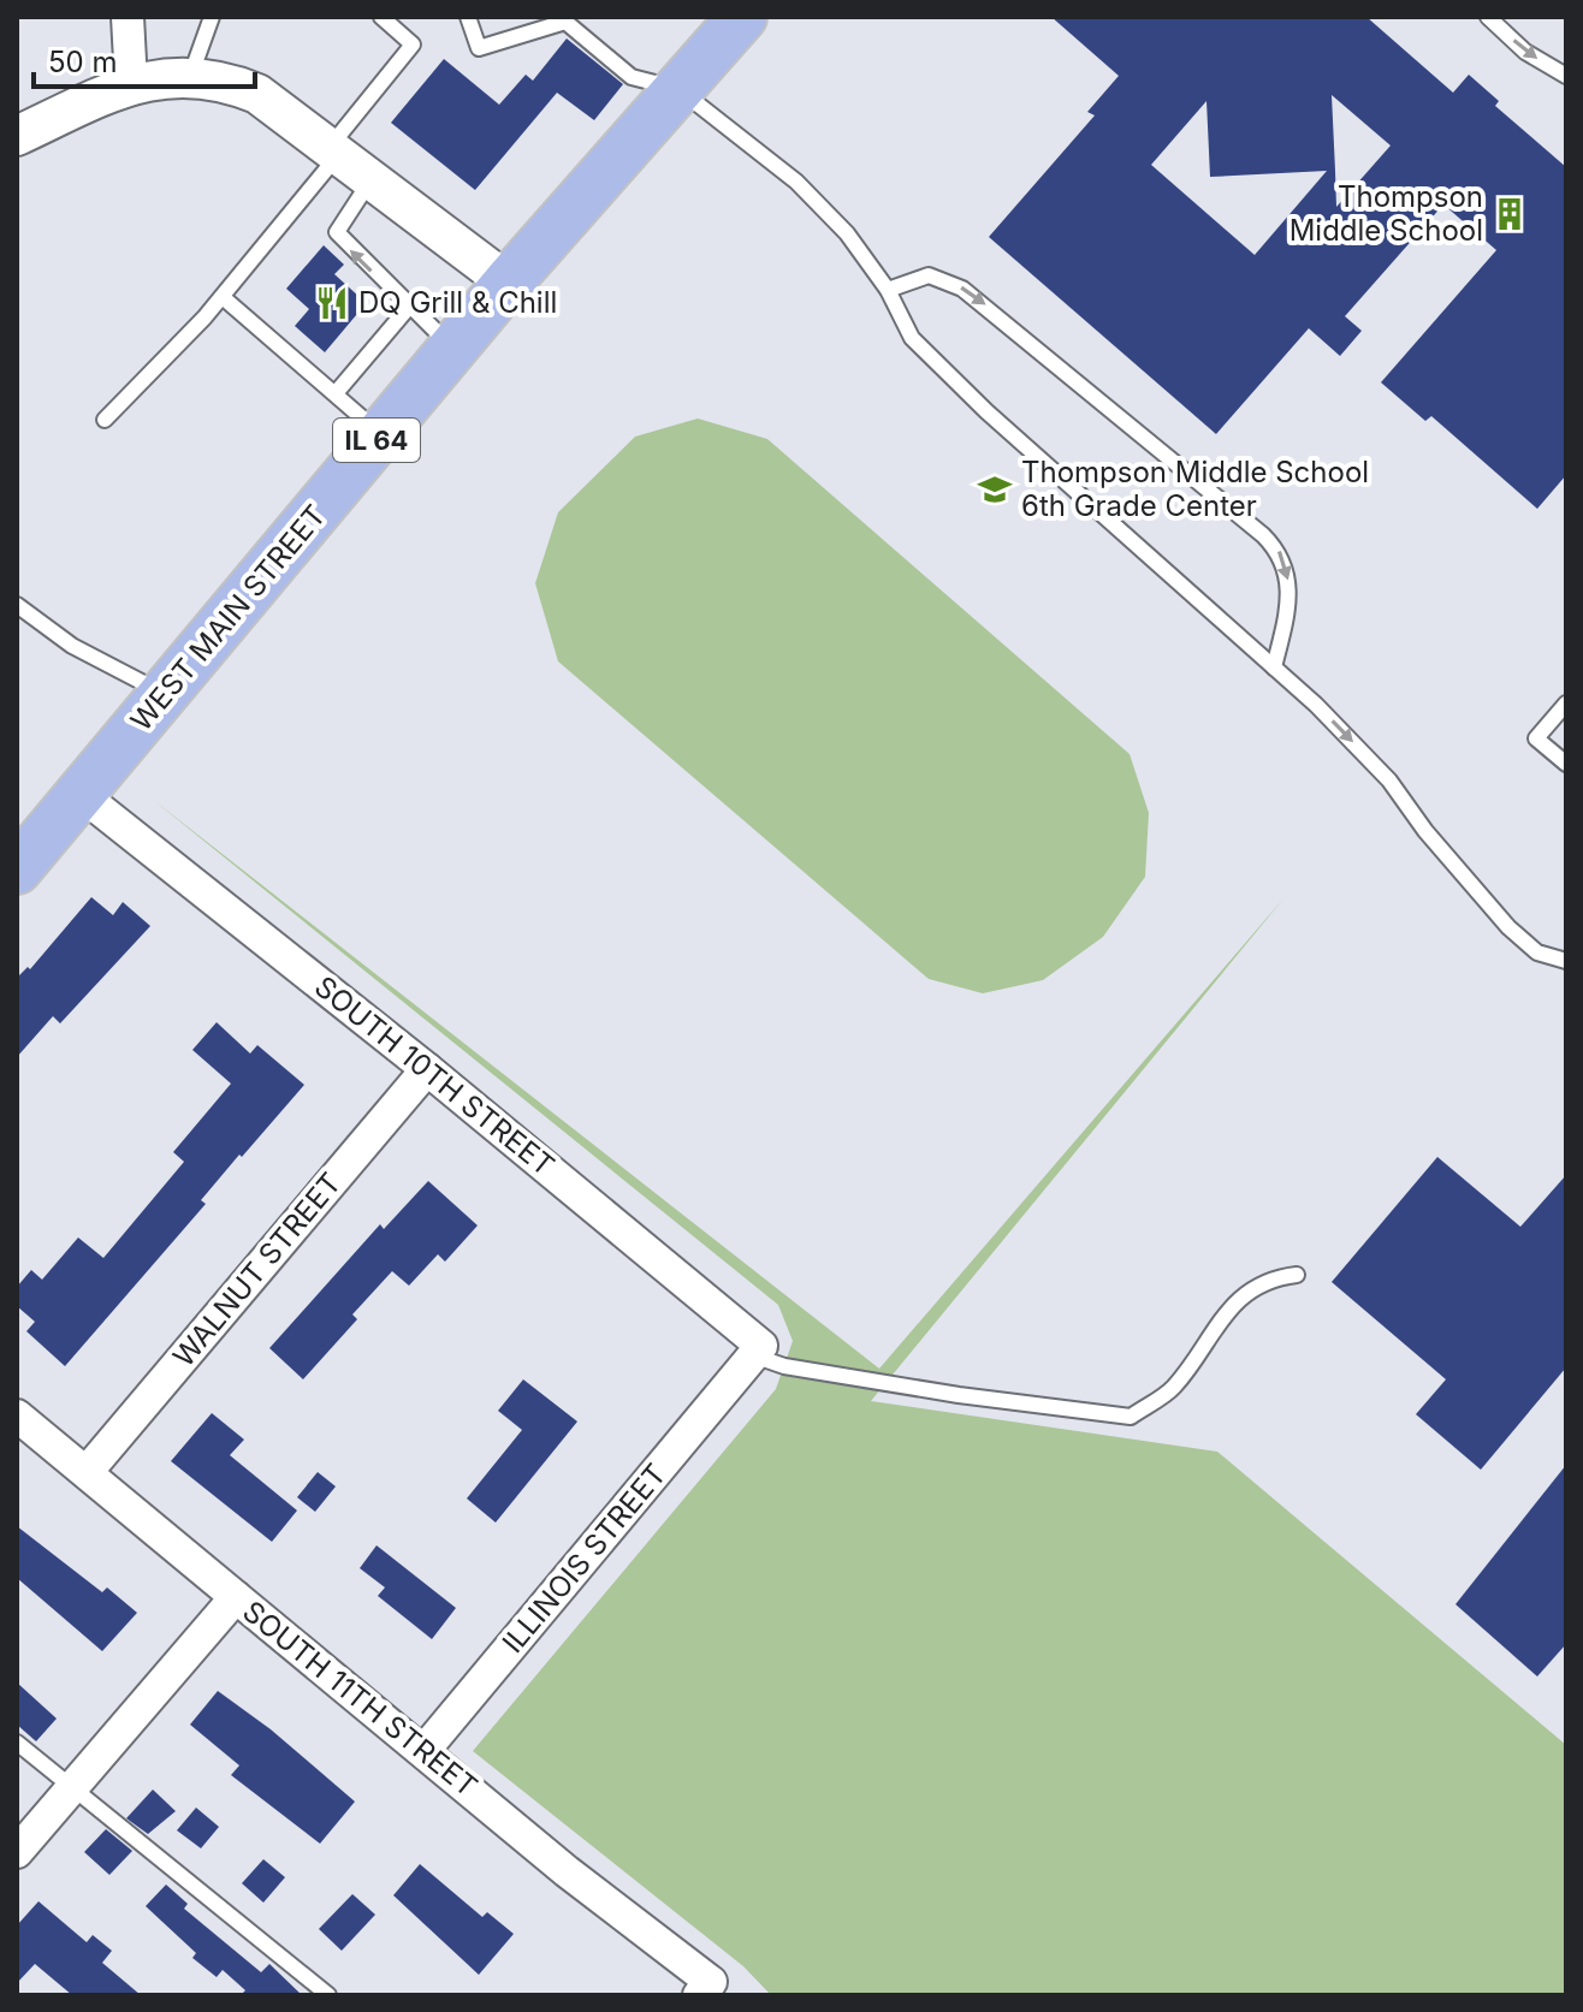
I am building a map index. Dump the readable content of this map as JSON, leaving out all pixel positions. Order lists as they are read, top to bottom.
{
  "streets": {
    "main road": ["IL 64", "WEST MAIN STREET"],
    "street": [
      "SOUTH 10TH STREET",
      "WALNUT STREET",
      "ILLINOIS STREET",
      "SOUTH 11TH STREET"
    ]
  },
  "crossings": [
    ["WEST MAIN STREET", "SOUTH 10TH STREET"],
    ["SOUTH 10TH STREET", "WALNUT STREET"],
    ["SOUTH 10TH STREET", "ILLINOIS STREET"],
    ["WALNUT STREET", "SOUTH 11TH STREET"],
    ["ILLINOIS STREET", "SOUTH 11TH STREET"]
  ],
  "places": {
    "building": ["Thompson Middle School"],
    "restaurant": ["DQ Grill & Chill"],
    "school or university": ["Thompson Middle School 6th Grade Center"]
  },
  "scale_bar": "50 m"
}
